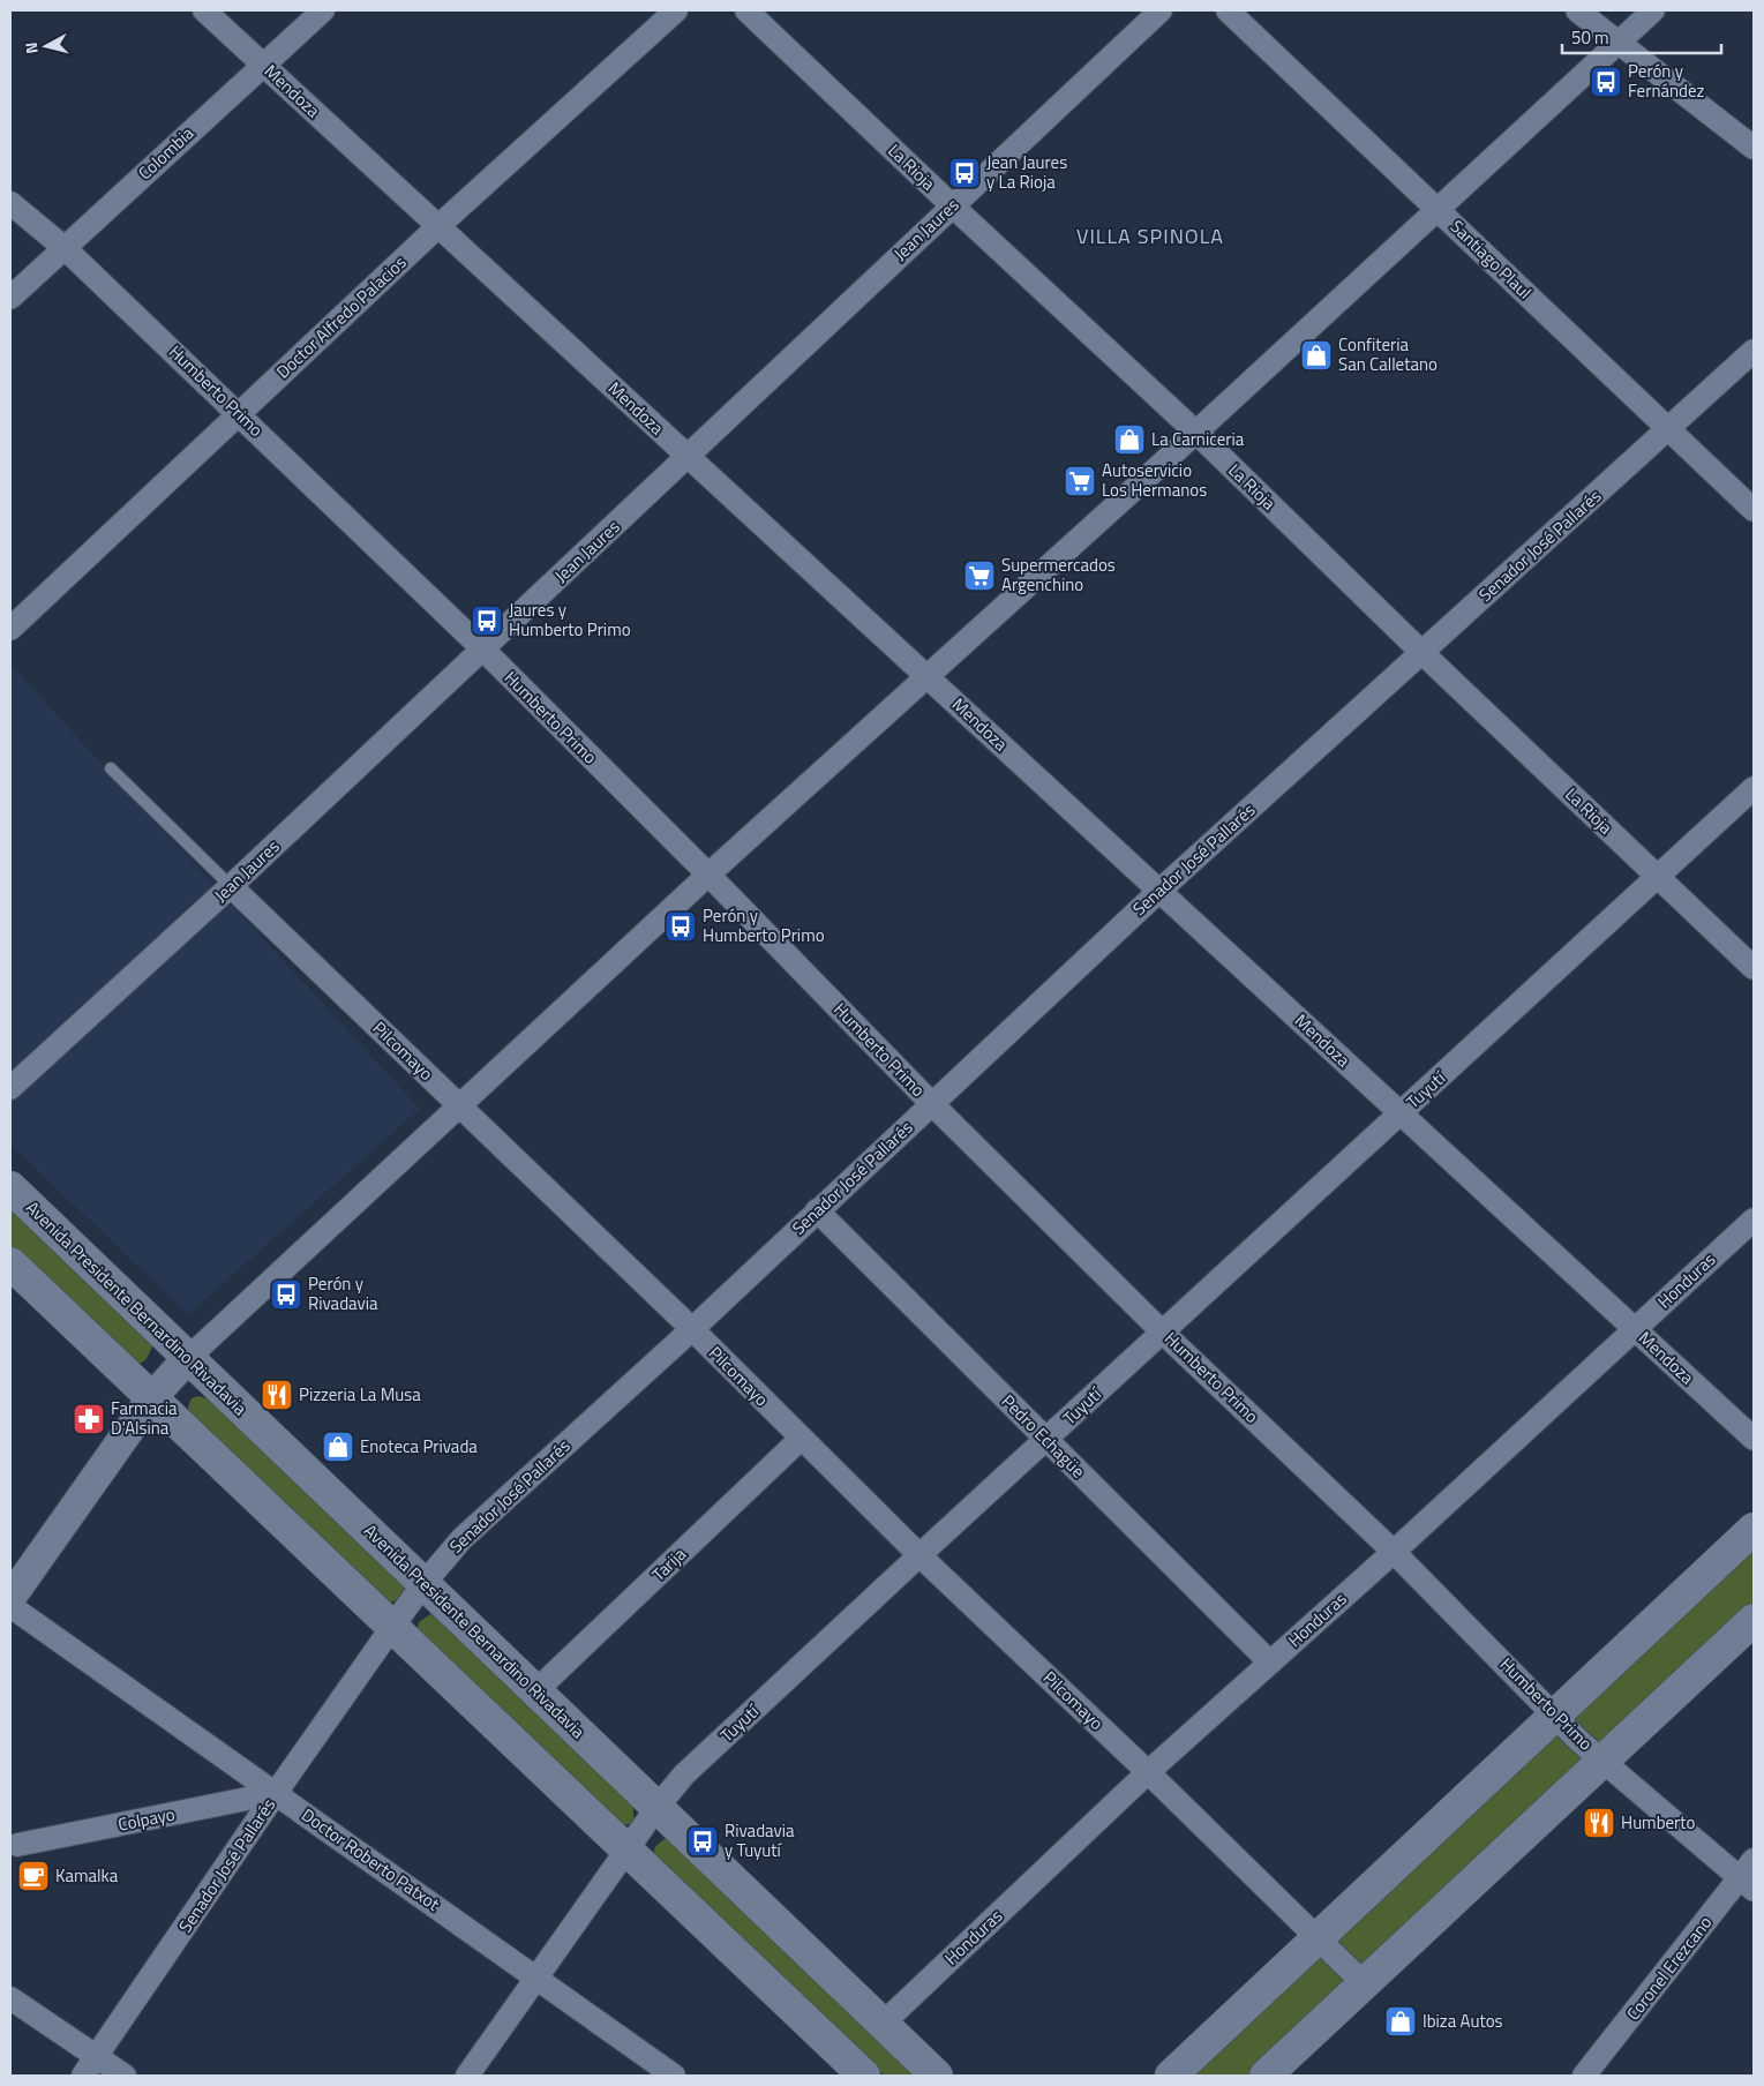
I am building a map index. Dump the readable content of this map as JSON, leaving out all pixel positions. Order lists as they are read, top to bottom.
{
  "streets": {
    "main road": ["Avenida Presidente Bernardino Rivadavia"],
    "street": [
      "Mendoza",
      "Colombia",
      "La Rioja",
      "Jean Jaures",
      "Santiago Plaul",
      "Doctor Alfredo Palacios",
      "Humberto Primo",
      "Senador José Pallarés",
      "Pilcomayo",
      "Tuyutí",
      "Honduras",
      "Pedro Echagüe",
      "Tarija",
      "Colpayo",
      "Doctor Roberto Patxot",
      "Coronel Erezcano"
    ]
  },
  "crossings": [
    ["Mendoza", "Colombia"],
    ["Mendoza", "Jean Jaures"],
    ["Mendoza", "Doctor Alfredo Palacios"],
    ["Mendoza", "Senador José Pallarés"],
    ["Mendoza", "Tuyutí"],
    ["Mendoza", "Honduras"],
    ["Colombia", "Humberto Primo"],
    ["La Rioja", "Jean Jaures"],
    ["La Rioja", "Senador José Pallarés"],
    ["La Rioja", "Tuyutí"],
    ["Jean Jaures", "Humberto Primo"],
    ["Jean Jaures", "Pilcomayo"],
    ["Santiago Plaul", "Senador José Pallarés"],
    ["Doctor Alfredo Palacios", "Humberto Primo"],
    ["Humberto Primo", "Senador José Pallarés"],
    ["Humberto Primo", "Tuyutí"],
    ["Humberto Primo", "Honduras"],
    ["Humberto Primo", "Coronel Erezcano"],
    ["Senador José Pallarés", "Pilcomayo"],
    ["Senador José Pallarés", "Avenida Presidente Bernardino Rivadavia"],
    ["Senador José Pallarés", "Pedro Echagüe"],
    ["Senador José Pallarés", "Colpayo"],
    ["Senador José Pallarés", "Doctor Roberto Patxot"],
    ["Pilcomayo", "Tuyutí"],
    ["Pilcomayo", "Honduras"],
    ["Pilcomayo", "Tarija"],
    ["Tuyutí", "Avenida Presidente Bernardino Rivadavia"],
    ["Tuyutí", "Pedro Echagüe"],
    ["Tuyutí", "Doctor Roberto Patxot"],
    ["Honduras", "Avenida Presidente Bernardino Rivadavia"],
    ["Honduras", "Pedro Echagüe"],
    ["Avenida Presidente Bernardino Rivadavia", "Tarija"],
    ["Colpayo", "Doctor Roberto Patxot"]
  ],
  "districts": ["VILLA SPINOLA"],
  "places": {
    "bus stop": [
      "Perón y Fernández",
      "Jean Jaures y La Rioja",
      "Jaures y Humberto Primo",
      "Perón y Humberto Primo",
      "Perón y Rivadavia",
      "Rivadavia y Tuyutí"
    ],
    "shop": [
      "Confiteria San Calletano",
      "La Carniceria",
      "Enoteca Privada",
      "Ibiza Autos"
    ],
    "supermarket": ["Autoservicio Los Hermanos", "Supermercados Argenchino"],
    "restaurant": ["Pizzeria La Musa", "Humberto"],
    "pharmacy": ["Farmacia D'Alsina"],
    "cafe": ["Kamalka"]
  },
  "scale_bar": "50 m",
  "north": "left"
}
